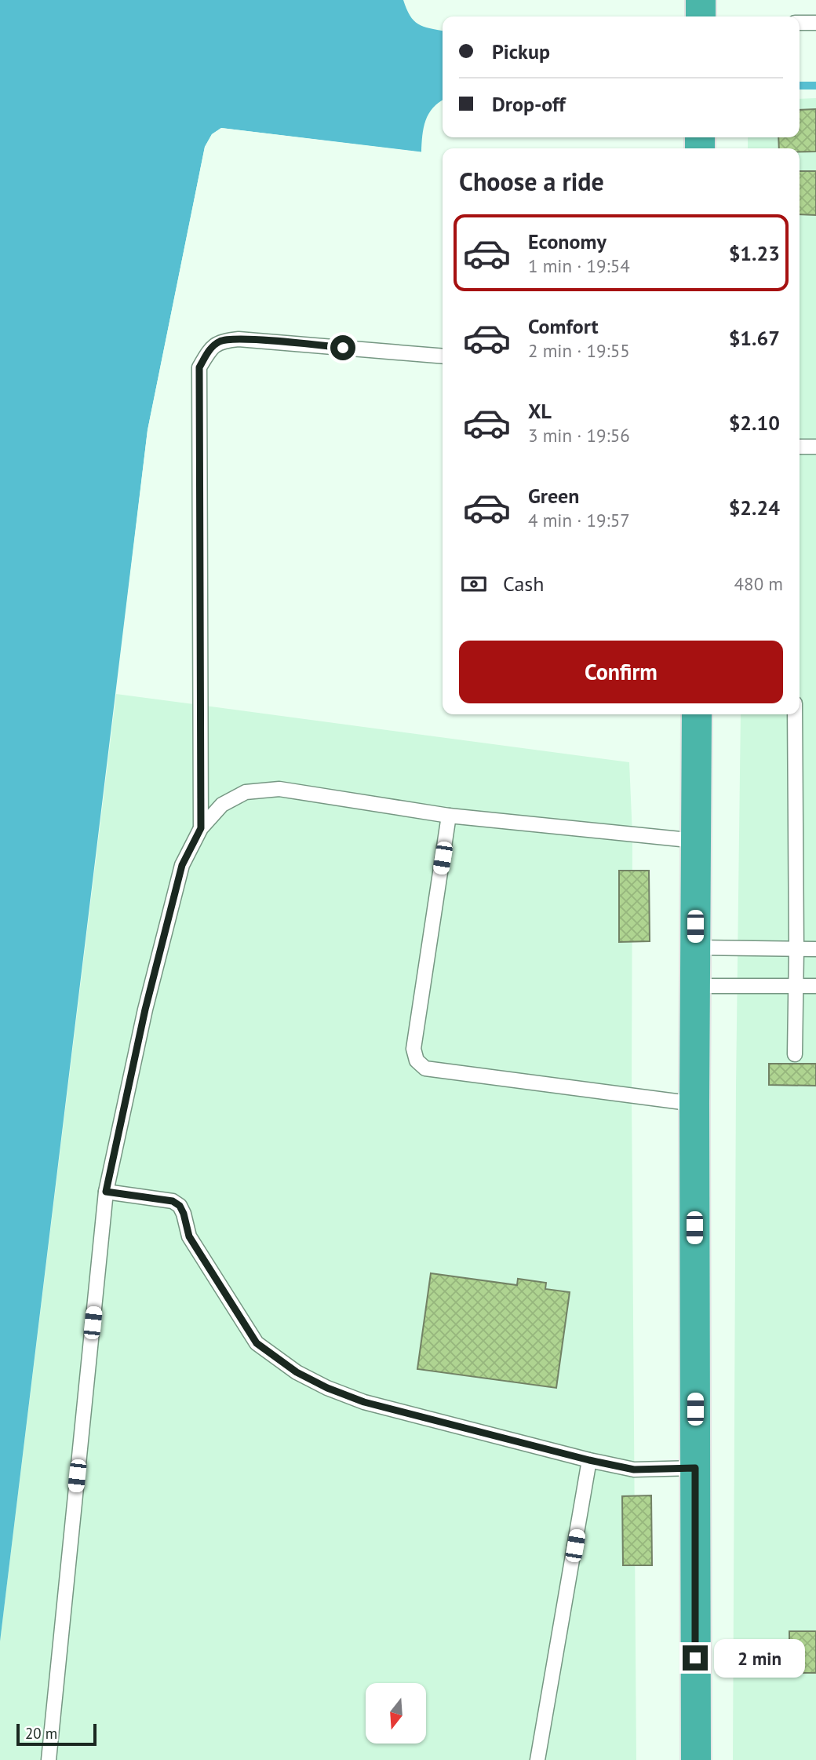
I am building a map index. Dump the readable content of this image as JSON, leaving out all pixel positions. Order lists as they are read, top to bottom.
{
  "scale_bar": "20 m",
  "north": "bottom",
  "page": {
    "banner": ["Pickup", "Drop-off"],
    "heading": "Choose a ride",
    "list": [
      {
        "name": "Economy",
        "note": "1 min · 19:54",
        "value": "$1.23"
      },
      {
        "name": "Comfort",
        "note": "2 min · 19:55",
        "value": "$1.67"
      },
      {
        "name": "XL",
        "note": "3 min · 19:56",
        "value": "$2.10"
      },
      {
        "name": "Green",
        "note": "4 min · 19:57",
        "value": "$2.24"
      }
    ],
    "pay": ["Cash", "480 m"],
    "buttons": "Confirm",
    "bubble": "2 min",
    "scale": "20 m"
  }
}
